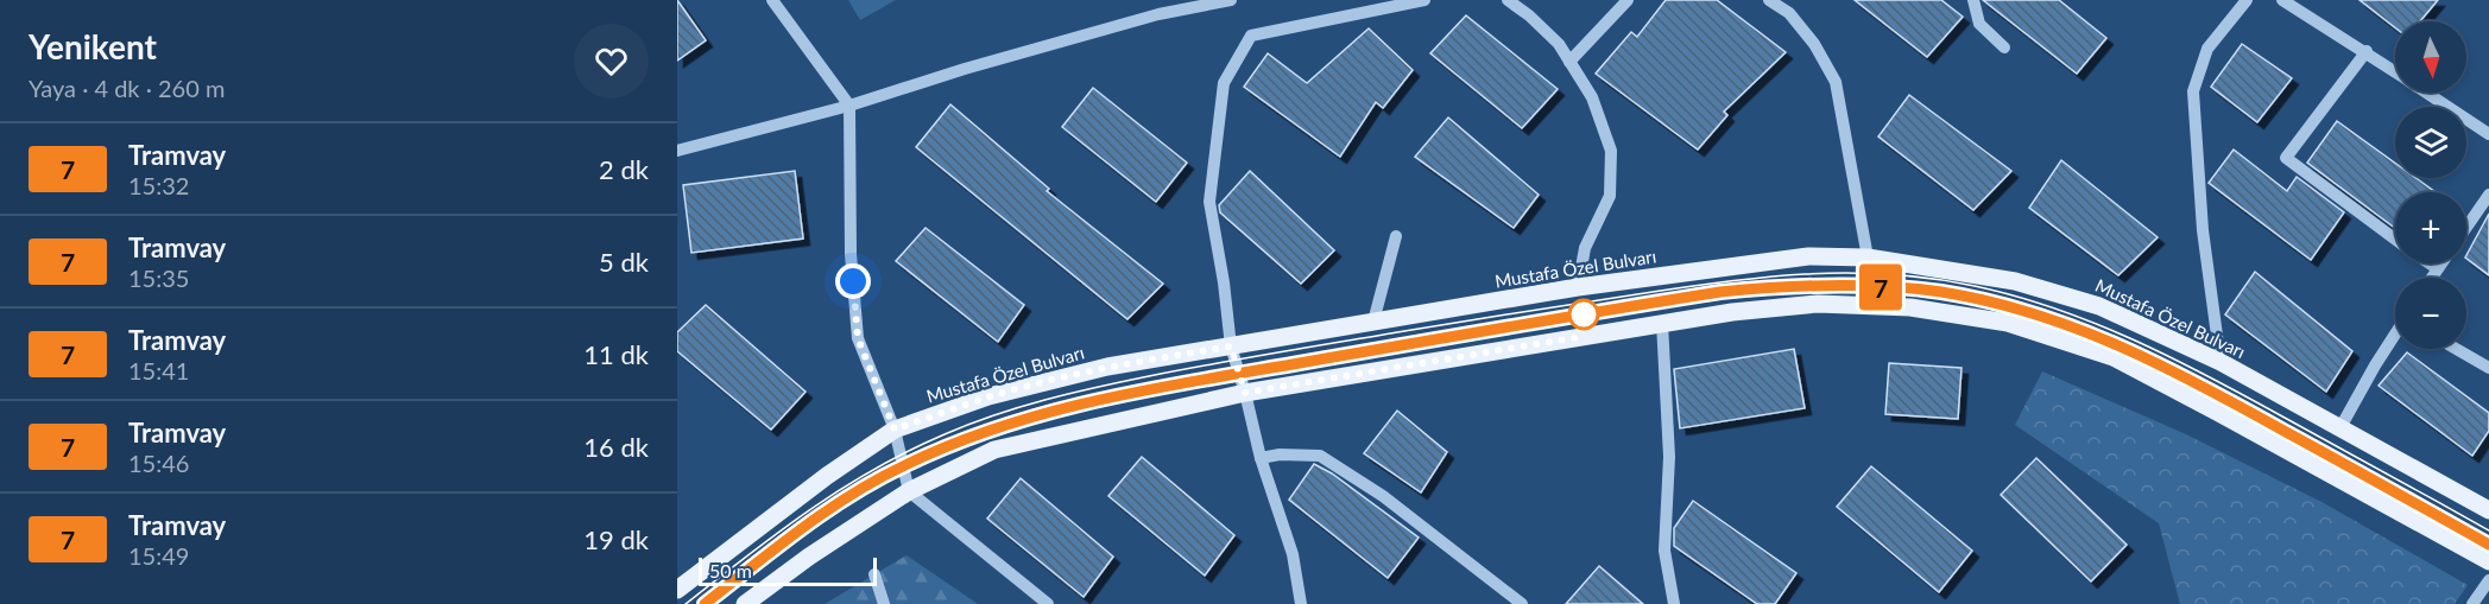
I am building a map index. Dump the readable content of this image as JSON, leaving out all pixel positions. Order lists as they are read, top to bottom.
{
  "streets": {
    "main road": ["Mustafa Özel Bulvarı"]
  },
  "lines": ["tram line 7"],
  "scale_bar": "50 m",
  "north": "bottom",
  "page": {
    "heading": ["Yenikent", "Yaya · 4 dk · 260 m"],
    "on_map": "7",
    "map_buttons": ["+", "−"],
    "list": [
      {
        "mark": "7",
        "name": "Tramvay",
        "note": "15:32",
        "value": "2 dk"
      },
      {
        "mark": "7",
        "name": "Tramvay",
        "note": "15:35",
        "value": "5 dk"
      },
      {
        "mark": "7",
        "name": "Tramvay",
        "note": "15:41",
        "value": "11 dk"
      },
      {
        "mark": "7",
        "name": "Tramvay",
        "note": "15:46",
        "value": "16 dk"
      },
      {
        "mark": "7",
        "name": "Tramvay",
        "note": "15:49",
        "value": "19 dk"
      }
    ],
    "scale": "50 m"
  }
}
